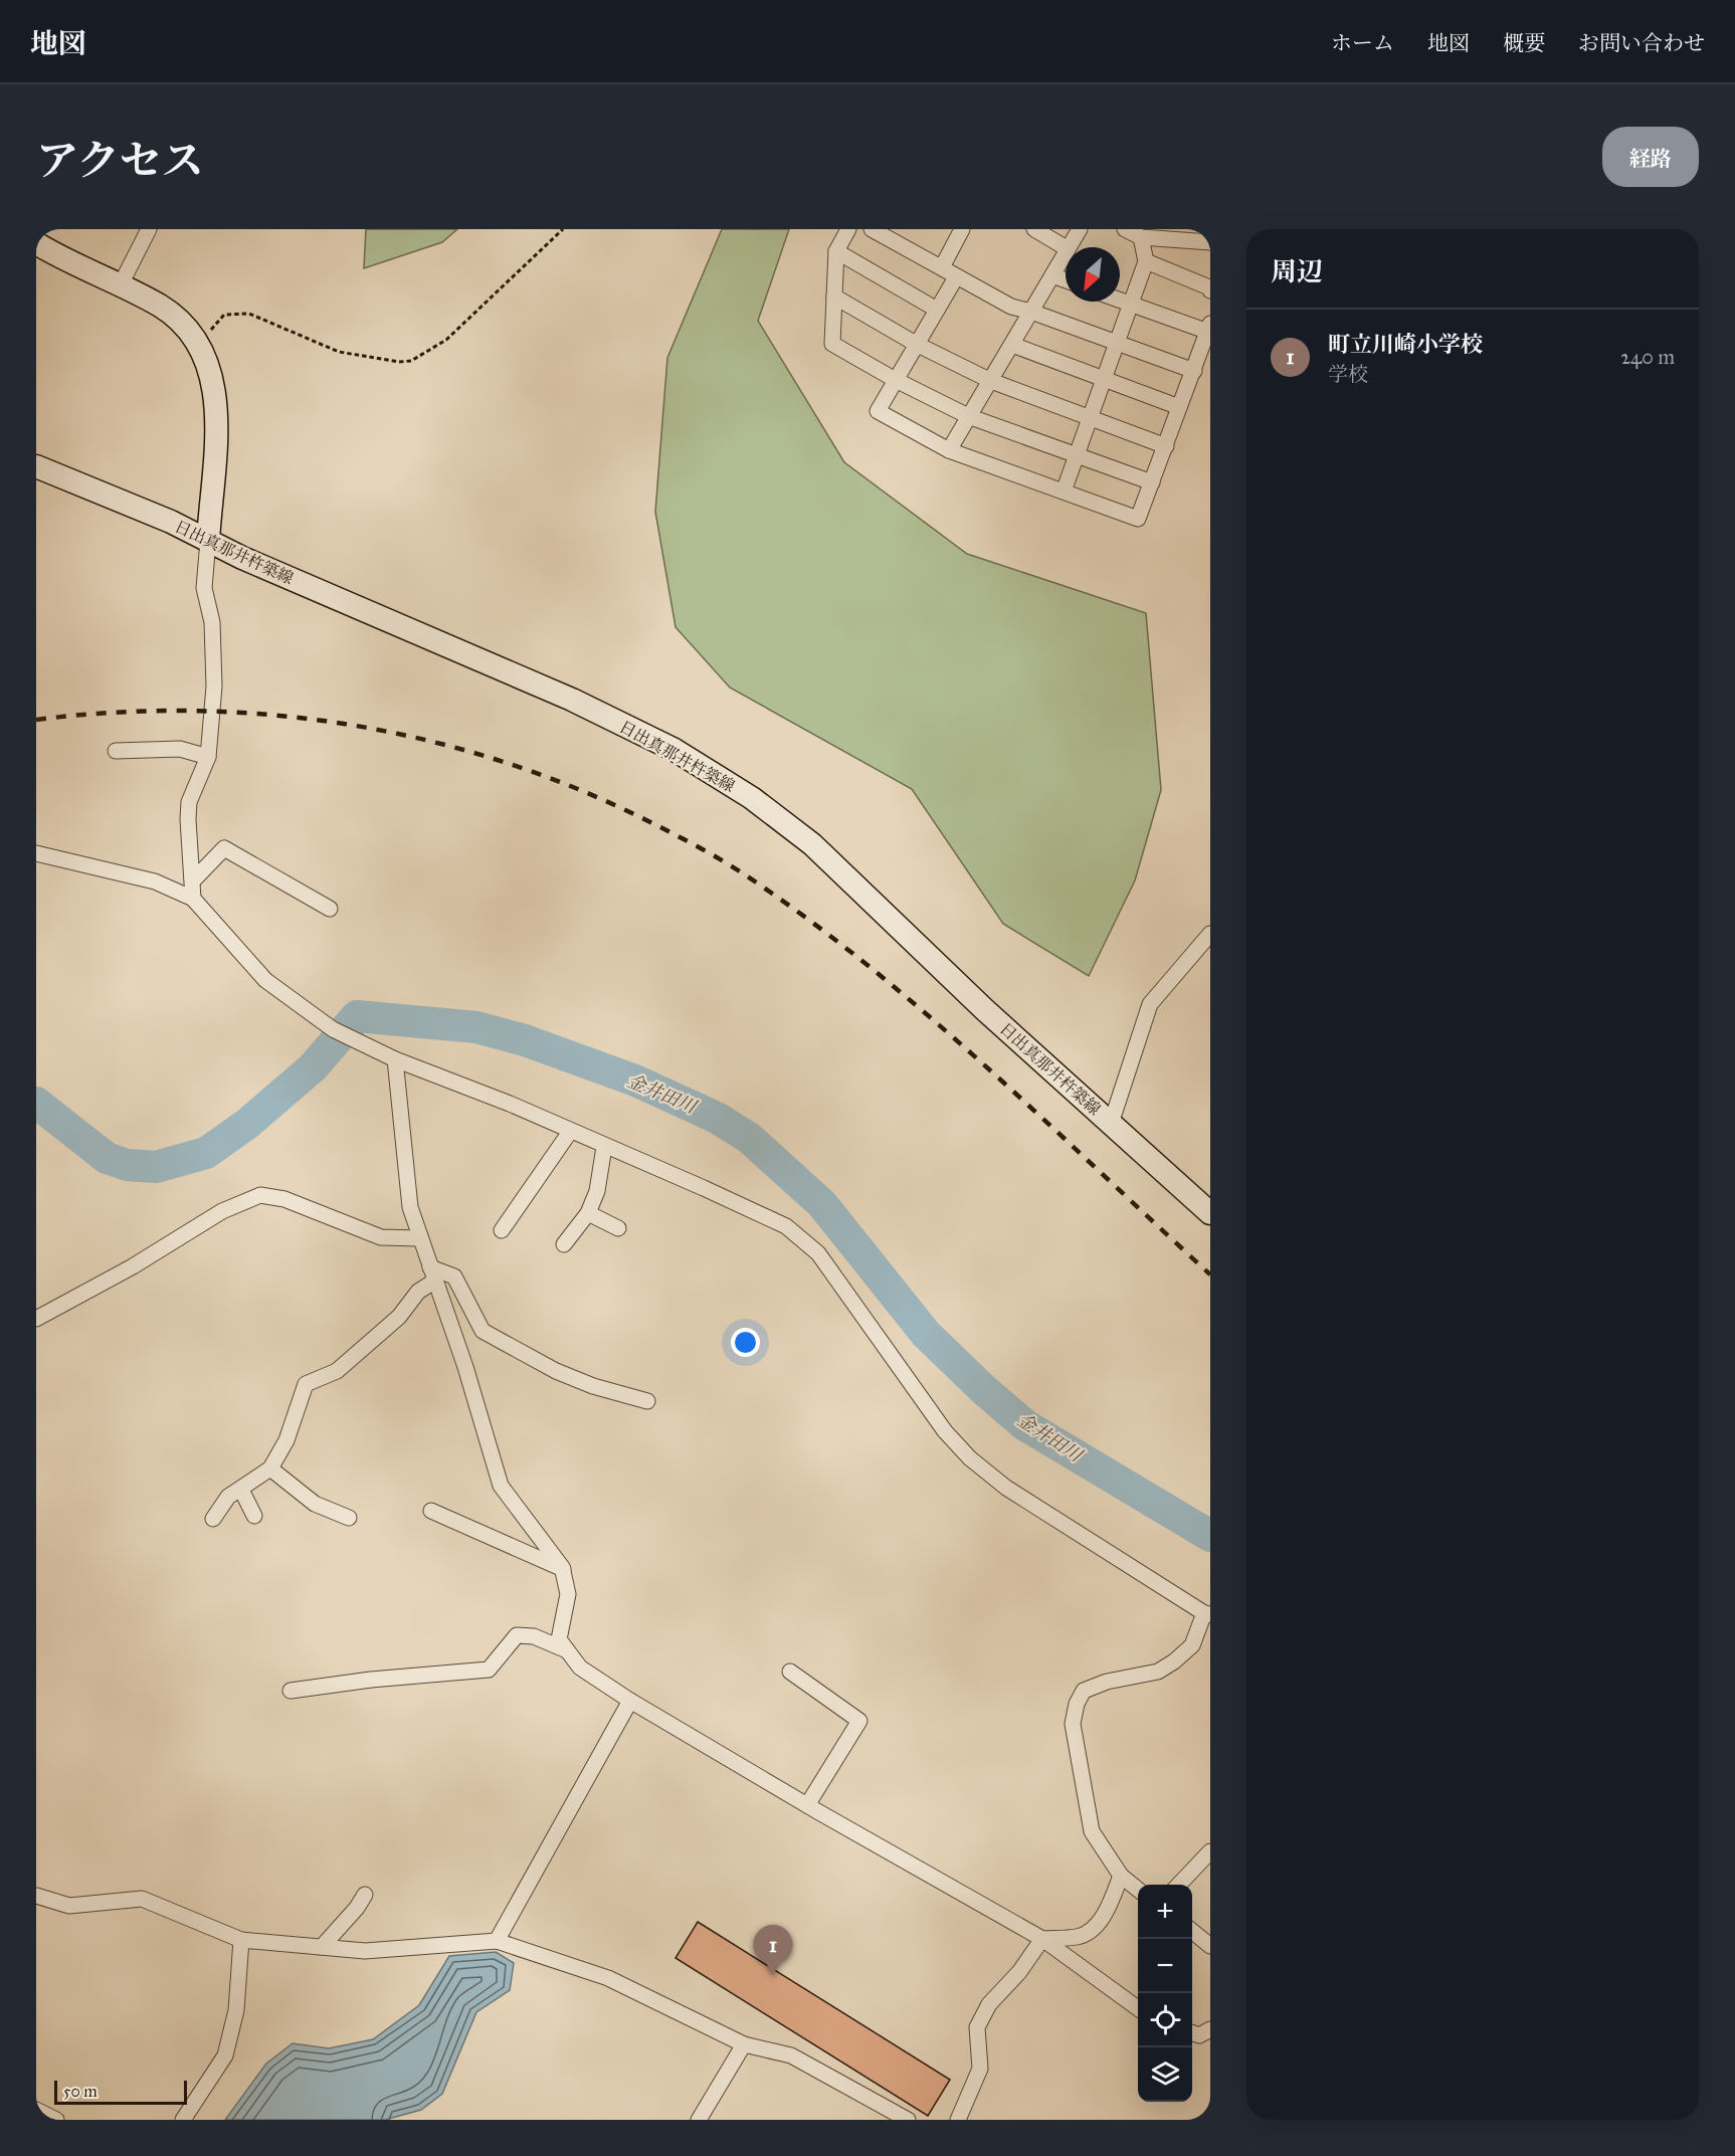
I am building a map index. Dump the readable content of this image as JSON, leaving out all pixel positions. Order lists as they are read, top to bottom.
{
  "streets": {
    "main road": ["日出真那井杵築線"]
  },
  "water": ["金井田川"],
  "scale_bar": "50 m",
  "north": "bottom left",
  "page": {
    "header": "地図",
    "nav": [
      "ホーム",
      "地図",
      "概要",
      "お問い合わせ"
    ],
    "title": "アクセス",
    "buttons": "経路",
    "heading": "周辺",
    "list": [
      {
        "mark": "1",
        "name": "町立川崎小学校",
        "note": "学校",
        "value": "240 m"
      }
    ],
    "map_buttons": ["+", "−"],
    "pins": "1",
    "scale": "50 m"
  }
}
